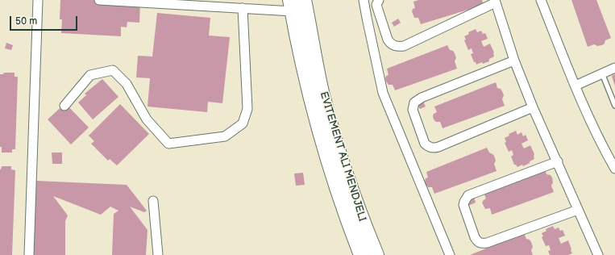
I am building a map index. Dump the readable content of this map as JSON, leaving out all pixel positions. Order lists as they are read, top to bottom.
{
  "streets": {
    "highway": ["EVITEMENT ALI MENDJELI"]
  },
  "scale_bar": "50 m"
}
